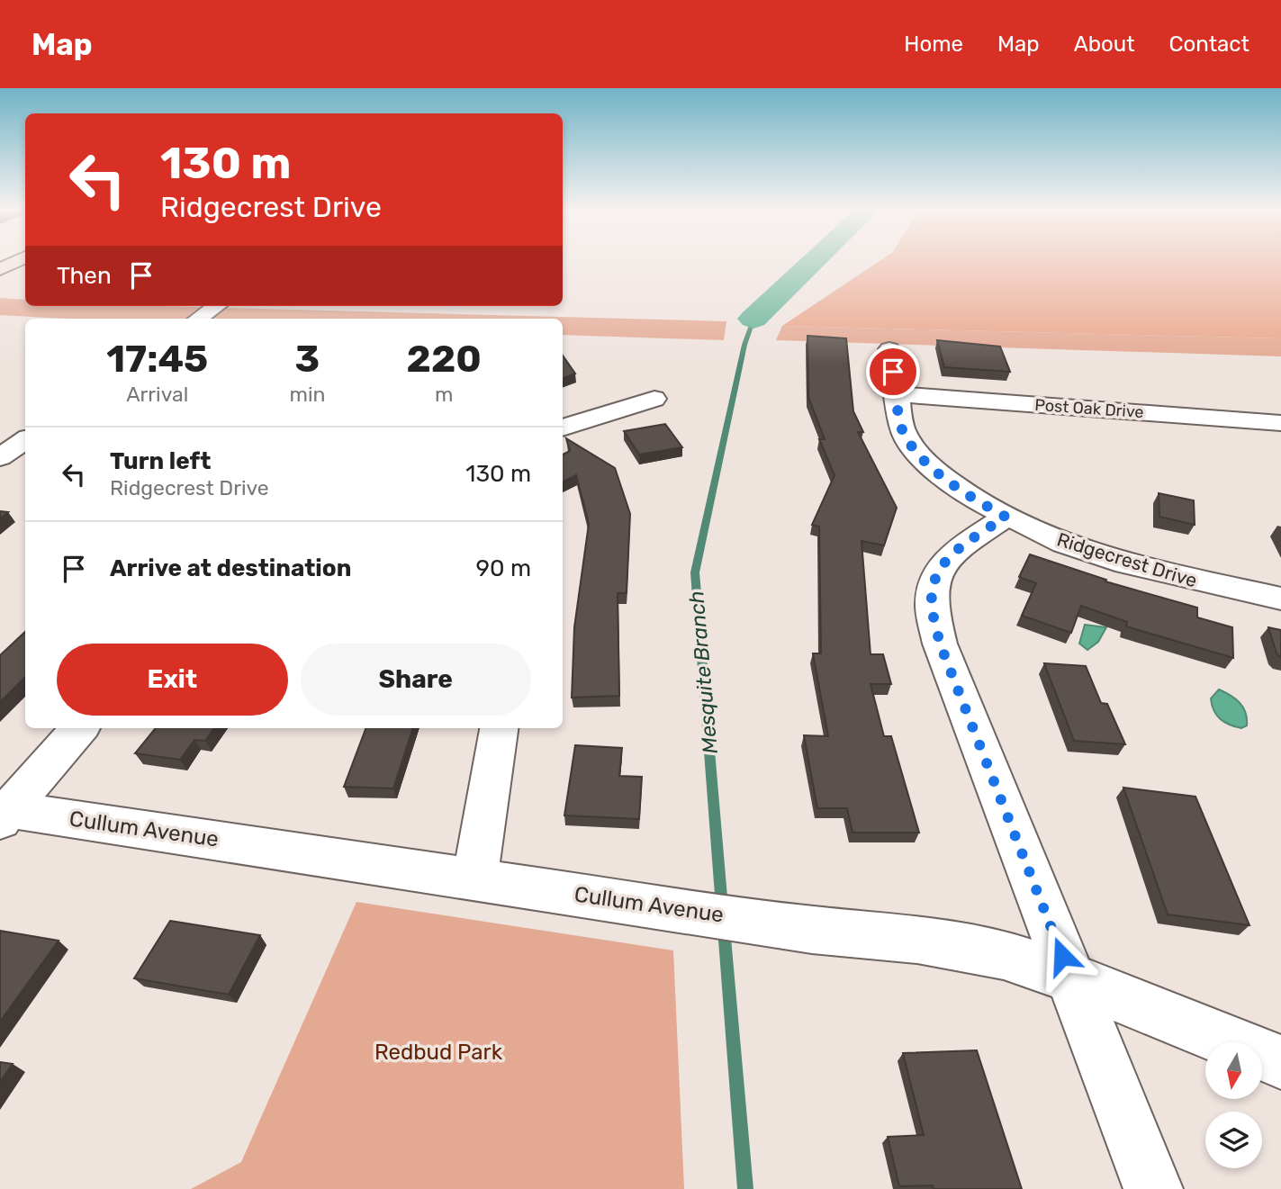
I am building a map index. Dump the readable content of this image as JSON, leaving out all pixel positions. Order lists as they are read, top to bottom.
{
  "streets": {
    "street": ["Post Oak Drive", "Ridgecrest Drive", "Cullum Avenue"]
  },
  "crossings": [
    ["Post Oak Drive", "Ridgecrest Drive"]
  ],
  "water": ["Mesquite Branch"],
  "parks": ["Redbud Park"],
  "north": "bottom",
  "page": {
    "header": "Map",
    "nav": [
      "Home",
      "Map",
      "About",
      "Contact"
    ],
    "turn": ["130 m", "Ridgecrest Drive"],
    "then": "Then",
    "eta": [
      "17:45",
      "Arrival",
      "3",
      "min",
      "220",
      "m"
    ],
    "list": [
      {
        "name": "Turn left",
        "note": "Ridgecrest Drive",
        "value": "130 m"
      },
      {
        "name": "Arrive at destination",
        "value": "90 m"
      }
    ],
    "buttons": ["Exit", "Share"]
  }
}
